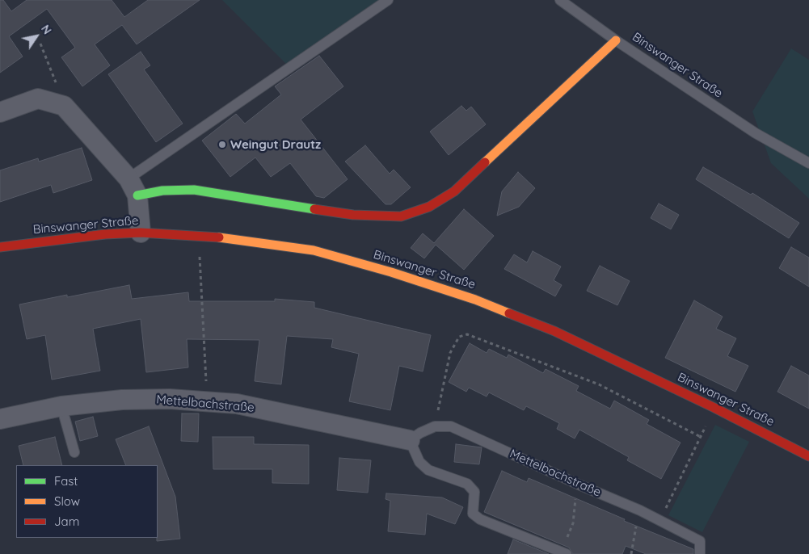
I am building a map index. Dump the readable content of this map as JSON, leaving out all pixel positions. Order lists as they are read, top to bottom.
{
  "streets": {
    "main road": ["Binswanger Straße"],
    "street": ["Mettelbachstraße"]
  },
  "places": ["Weingut Drautz"],
  "legend": ["Fast", "Slow", "Jam"],
  "north": "top right"
}
